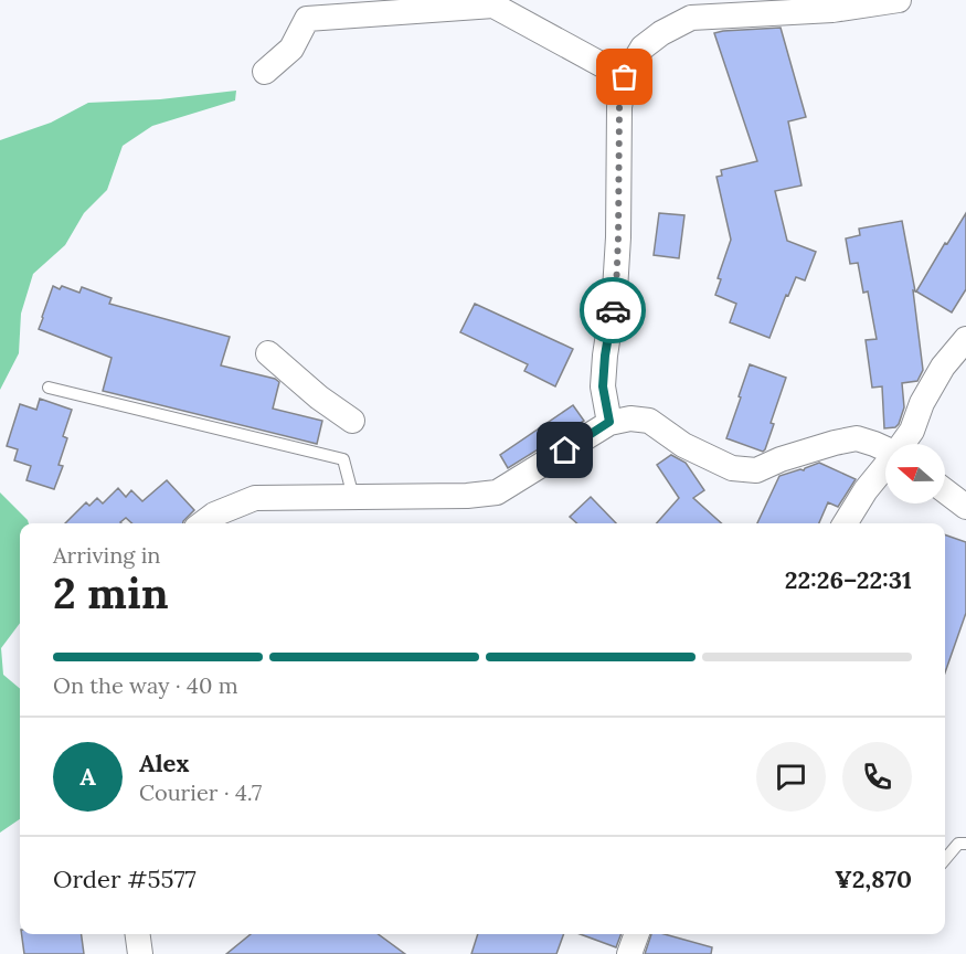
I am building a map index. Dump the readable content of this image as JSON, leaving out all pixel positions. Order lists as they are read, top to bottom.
{
  "north": "left",
  "page": {
    "heading": ["2 min", "Arriving in", "22:26–22:31"],
    "panel": [
      "Alex",
      "Courier · 4.7",
      "Order #5577",
      "¥2,870"
    ],
    "bar": "On the way · 40 m",
    "round": "A"
  }
}
